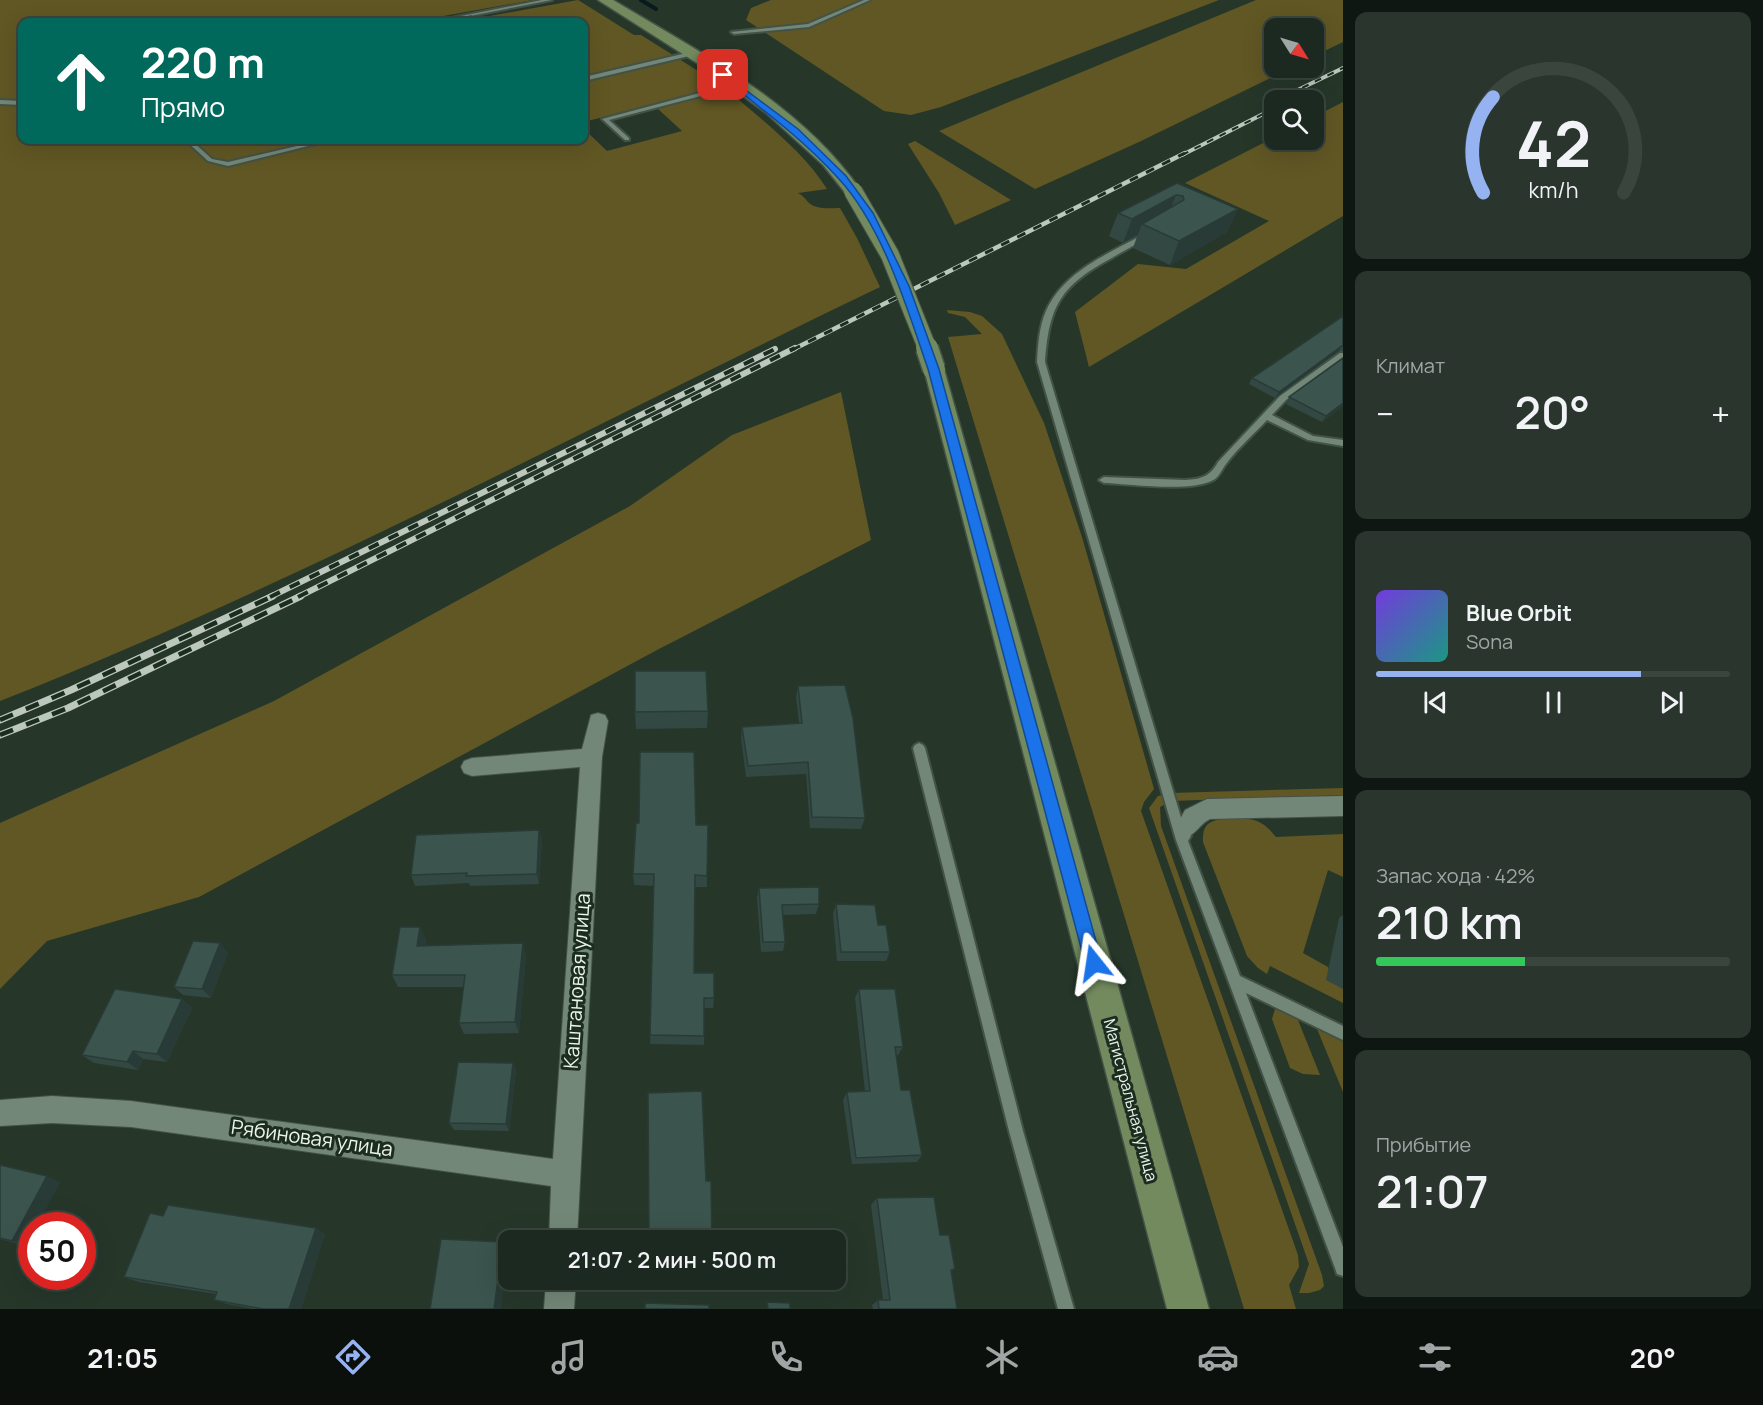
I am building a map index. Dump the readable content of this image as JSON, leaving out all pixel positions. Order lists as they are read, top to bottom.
{
  "streets": {
    "main road": ["Магистральная улица"],
    "street": ["Каштановая улица", "Рябиновая улица"]
  },
  "crossings": [
    ["Каштановая улица", "Рябиновая улица"]
  ],
  "north": "bottom right",
  "page": {
    "turn": ["220 m", "Прямо"],
    "tile": [
      "Климат",
      ["Запас хода · 42%", "210 km"],
      ["Прибытие", "21:07"]
    ],
    "heat": ["−", "20°", "+"],
    "song": ["Blue Orbit", "Sona"],
    "limit": "50",
    "trip": "21:07 · 2 мин · 500 m",
    "tabs": ["21:05", "20°"],
    "gauge": ["42", "km/h"]
  }
}
